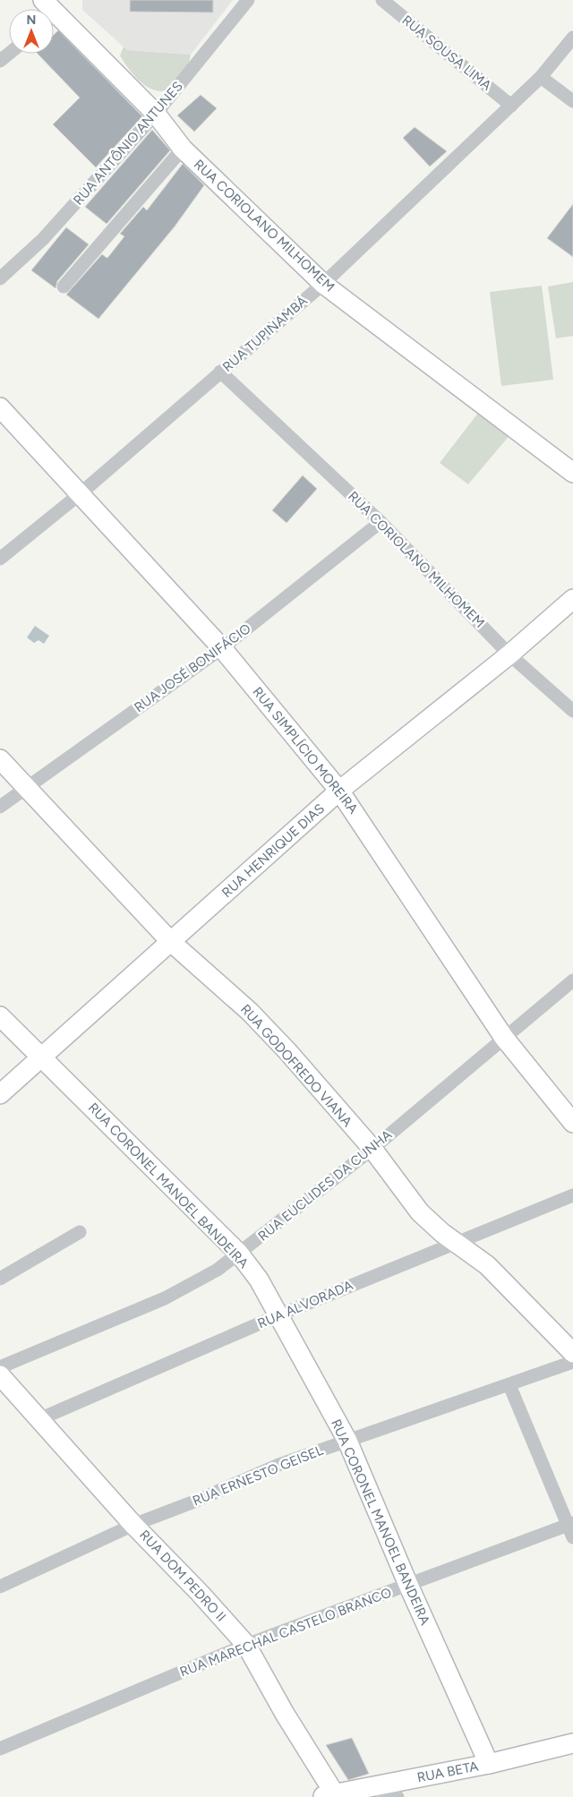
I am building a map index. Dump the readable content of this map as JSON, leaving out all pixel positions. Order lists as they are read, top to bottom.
{
  "streets": {
    "street": [
      "RUA SOUSA LIMA",
      "RUA ANTÔNIO ANTUNES",
      "RUA CORIOLANO MILHOMEM",
      "RUA TUPINAMBÁ",
      "RUA JOSÉ BONIFÁCIO",
      "RUA SIMPLÍCIO MOREIRA",
      "RUA HENRIQUE DIAS",
      "RUA GODOFREDO VIANA",
      "RUA CORONEL MANOEL BANDEIRA",
      "RUA EUCLIDES DA CUNHA",
      "RUA ALVORADA",
      "RUA ERNESTO GEISEL",
      "RUA DOM PEDRO II",
      "RUA MARECHAL CASTELO BRANCO",
      "RUA BETA"
    ]
  },
  "crossings": [
    ["RUA SOUSA LIMA", "RUA TUPINAMBÁ"],
    ["RUA ANTÔNIO ANTUNES", "RUA CORIOLANO MILHOMEM"],
    ["RUA CORIOLANO MILHOMEM", "RUA TUPINAMBÁ"],
    ["RUA CORIOLANO MILHOMEM", "RUA JOSÉ BONIFÁCIO"],
    ["RUA CORIOLANO MILHOMEM", "RUA HENRIQUE DIAS"],
    ["RUA TUPINAMBÁ", "RUA SIMPLÍCIO MOREIRA"],
    ["RUA JOSÉ BONIFÁCIO", "RUA SIMPLÍCIO MOREIRA"],
    ["RUA JOSÉ BONIFÁCIO", "RUA GODOFREDO VIANA"],
    ["RUA SIMPLÍCIO MOREIRA", "RUA HENRIQUE DIAS"],
    ["RUA SIMPLÍCIO MOREIRA", "RUA EUCLIDES DA CUNHA"],
    ["RUA HENRIQUE DIAS", "RUA GODOFREDO VIANA"],
    ["RUA HENRIQUE DIAS", "RUA CORONEL MANOEL BANDEIRA"],
    ["RUA GODOFREDO VIANA", "RUA EUCLIDES DA CUNHA"],
    ["RUA GODOFREDO VIANA", "RUA ALVORADA"],
    ["RUA CORONEL MANOEL BANDEIRA", "RUA EUCLIDES DA CUNHA"],
    ["RUA CORONEL MANOEL BANDEIRA", "RUA ALVORADA"],
    ["RUA CORONEL MANOEL BANDEIRA", "RUA ERNESTO GEISEL"],
    ["RUA CORONEL MANOEL BANDEIRA", "RUA MARECHAL CASTELO BRANCO"],
    ["RUA CORONEL MANOEL BANDEIRA", "RUA BETA"],
    ["RUA EUCLIDES DA CUNHA", "RUA DOM PEDRO II"],
    ["RUA ALVORADA", "RUA DOM PEDRO II"],
    ["RUA ERNESTO GEISEL", "RUA DOM PEDRO II"],
    ["RUA DOM PEDRO II", "RUA MARECHAL CASTELO BRANCO"],
    ["RUA DOM PEDRO II", "RUA BETA"]
  ],
  "north": "top"
}
